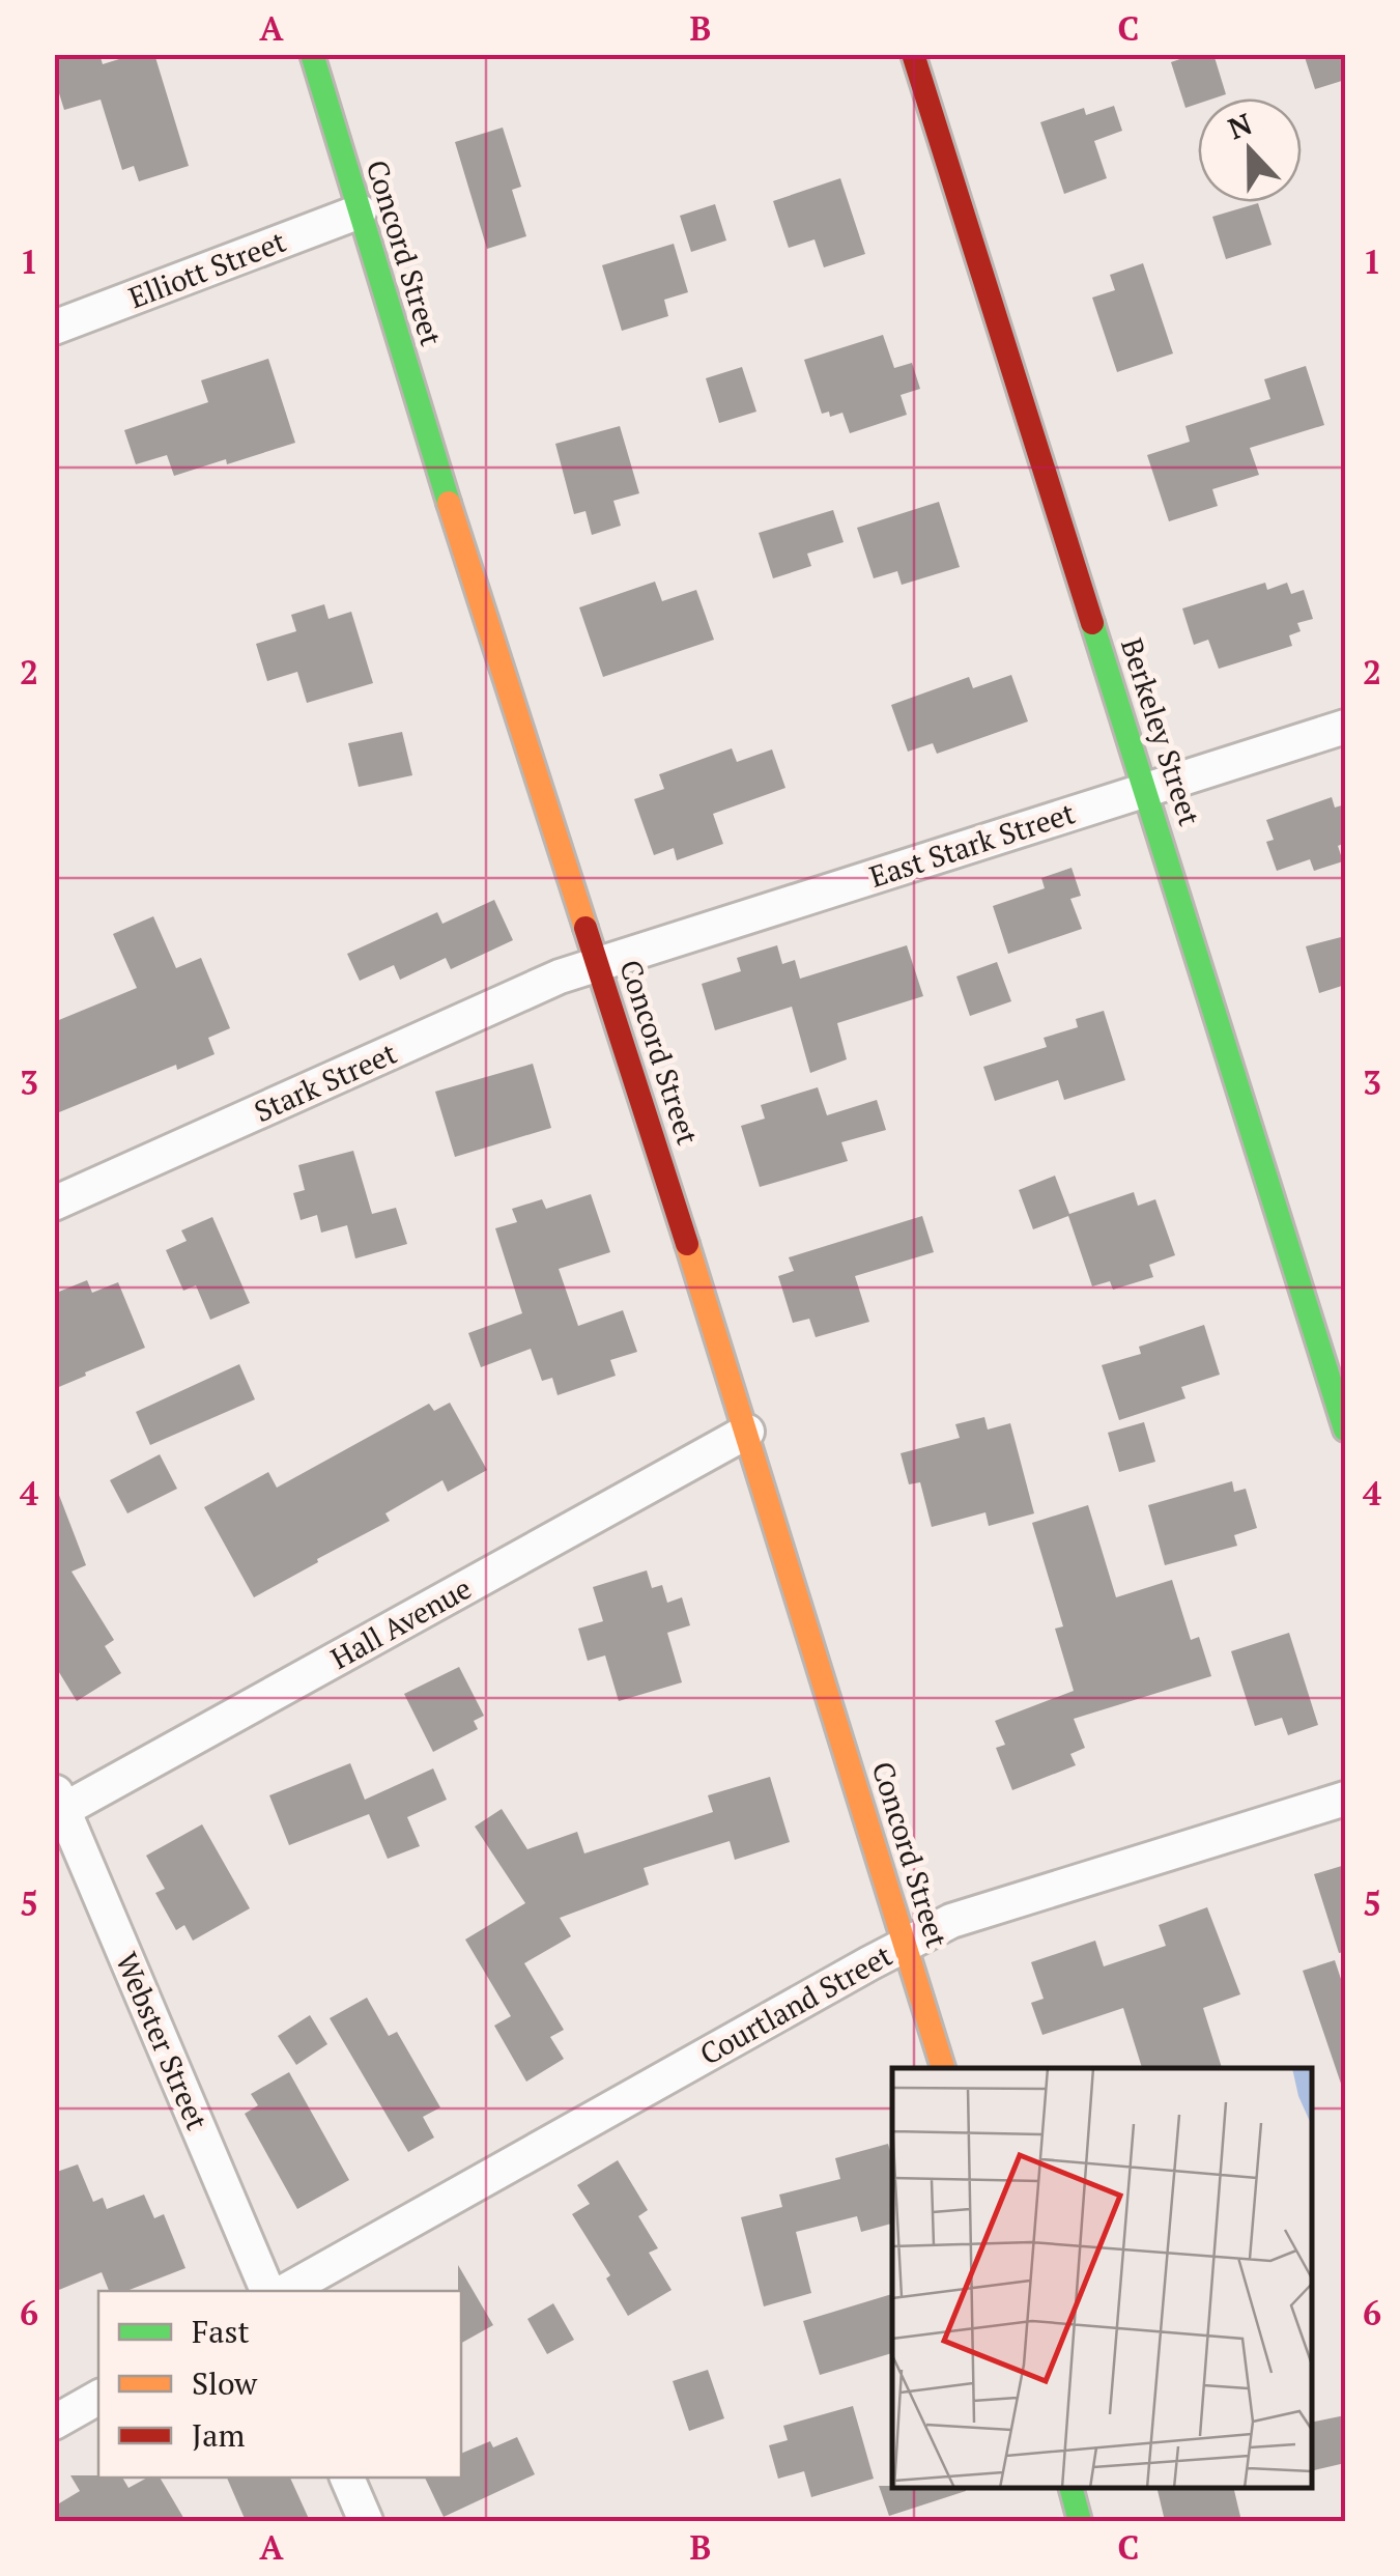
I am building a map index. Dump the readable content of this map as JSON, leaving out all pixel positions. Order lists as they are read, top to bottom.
{
  "streets": {
    "main road": ["Concord Street", "Berkeley Street"],
    "street": [
      "Elliott Street",
      "East Stark Street",
      "Stark Street",
      "Hall Avenue",
      "Courtland Street",
      "Webster Street"
    ]
  },
  "crossings": [
    ["Concord Street", "Elliott Street"],
    ["Concord Street", "East Stark Street"],
    ["Concord Street", "Stark Street"],
    ["Concord Street", "Hall Avenue"],
    ["Concord Street", "Courtland Street"],
    ["Berkeley Street", "East Stark Street"],
    ["East Stark Street", "Stark Street"],
    ["Hall Avenue", "Webster Street"]
  ],
  "legend": ["Fast", "Slow", "Jam"],
  "north": "top",
  "grid": {
    "columns": ["A", "B", "C"],
    "rows": [
      "1",
      "2",
      "3",
      "4",
      "5",
      "6"
    ]
  }
}
